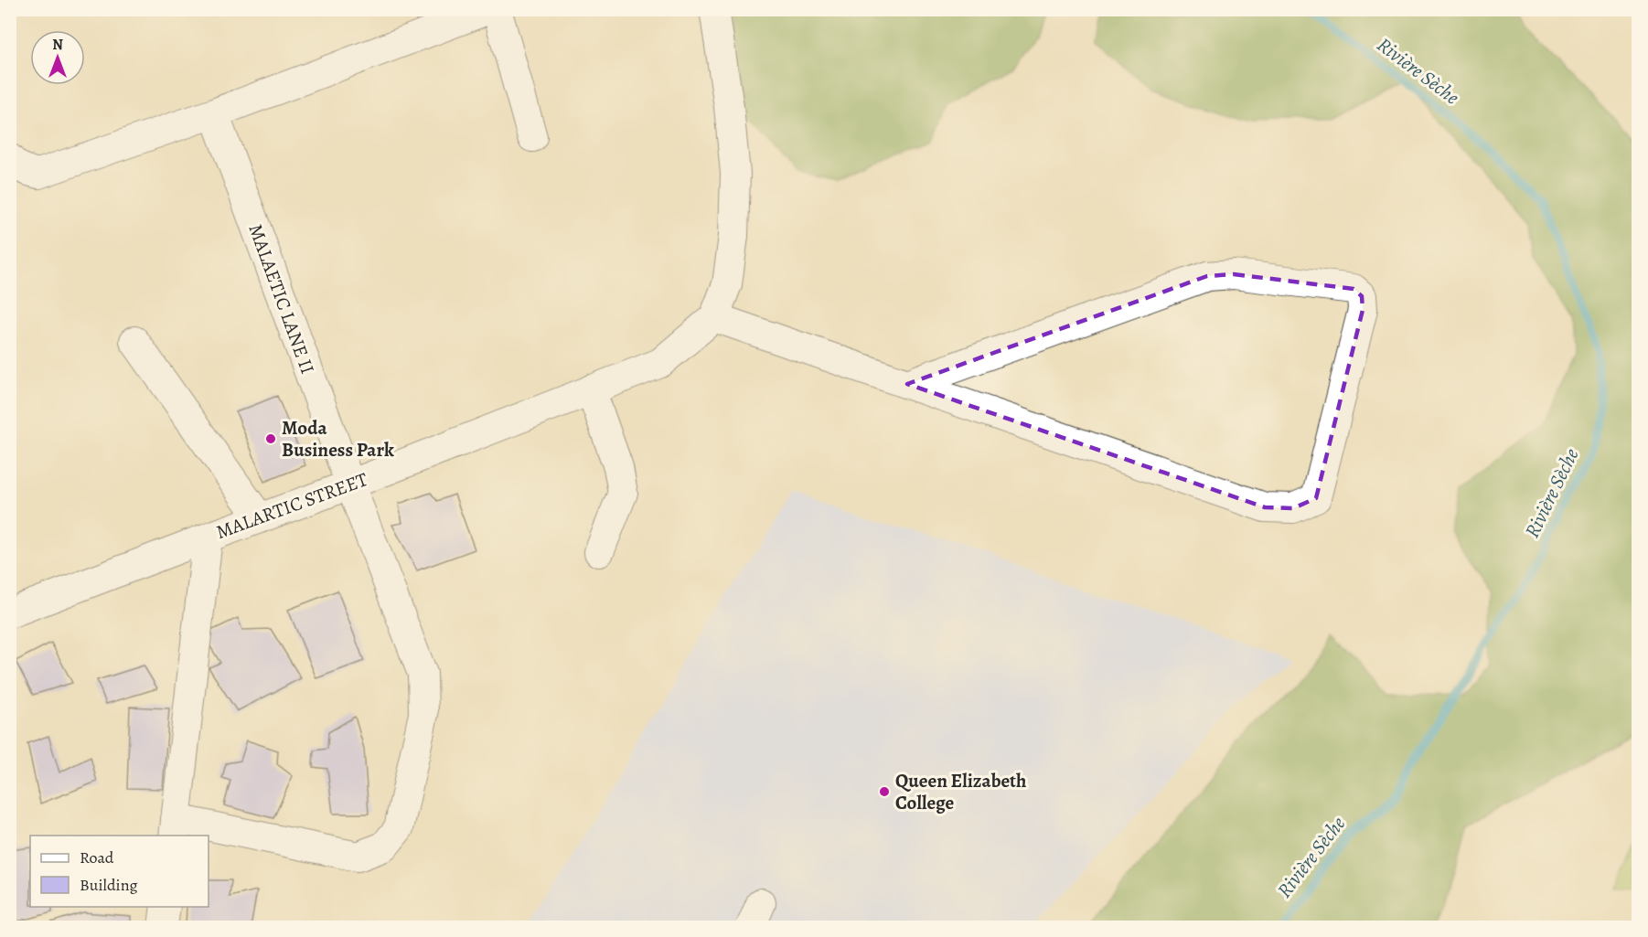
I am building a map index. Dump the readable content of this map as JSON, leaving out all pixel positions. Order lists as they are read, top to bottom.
{
  "streets": {
    "street": ["MALAETIC LANE II", "MALARTIC STREET"]
  },
  "crossings": [
    ["MALAETIC LANE II", "MALARTIC STREET"]
  ],
  "water": ["Rivière Sèche"],
  "places": ["Moda Business Park", "Queen Elizabeth College"],
  "legend": ["Road", "Building"],
  "north": "top"
}
